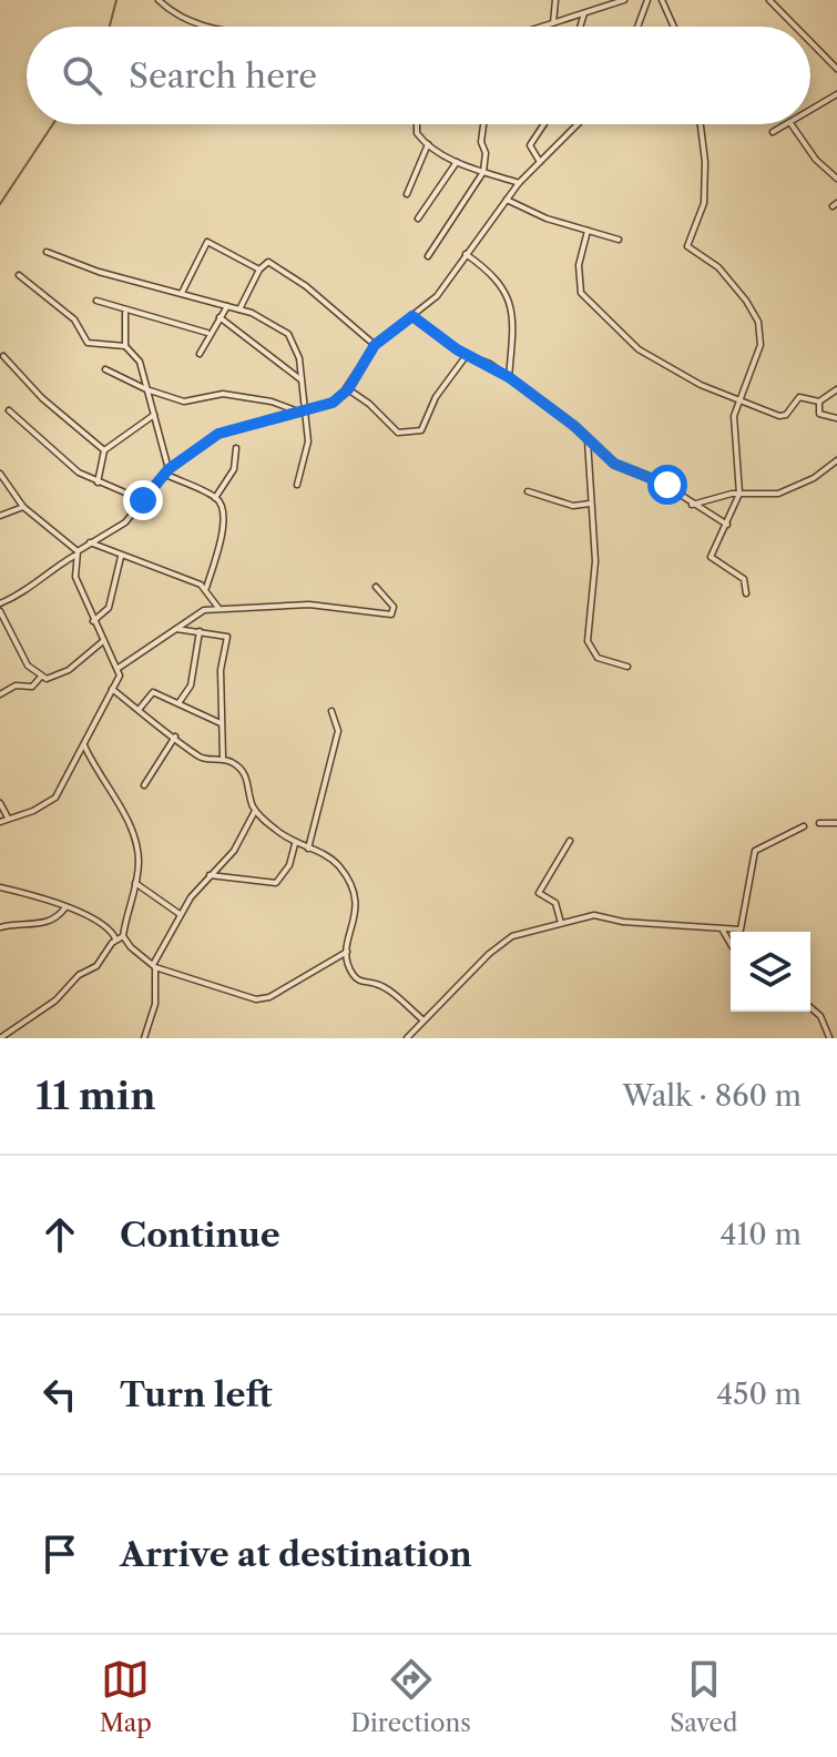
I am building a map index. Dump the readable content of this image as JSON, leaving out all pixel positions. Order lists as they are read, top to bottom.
{
  "page": {
    "search": "Search here",
    "heading": ["11 min", "Walk · 860 m"],
    "list": [
      ["Continue", "410 m"],
      ["Turn left", "450 m"],
      "Arrive at destination"
    ],
    "nav": ["Map", "Directions", "Saved"]
  }
}
